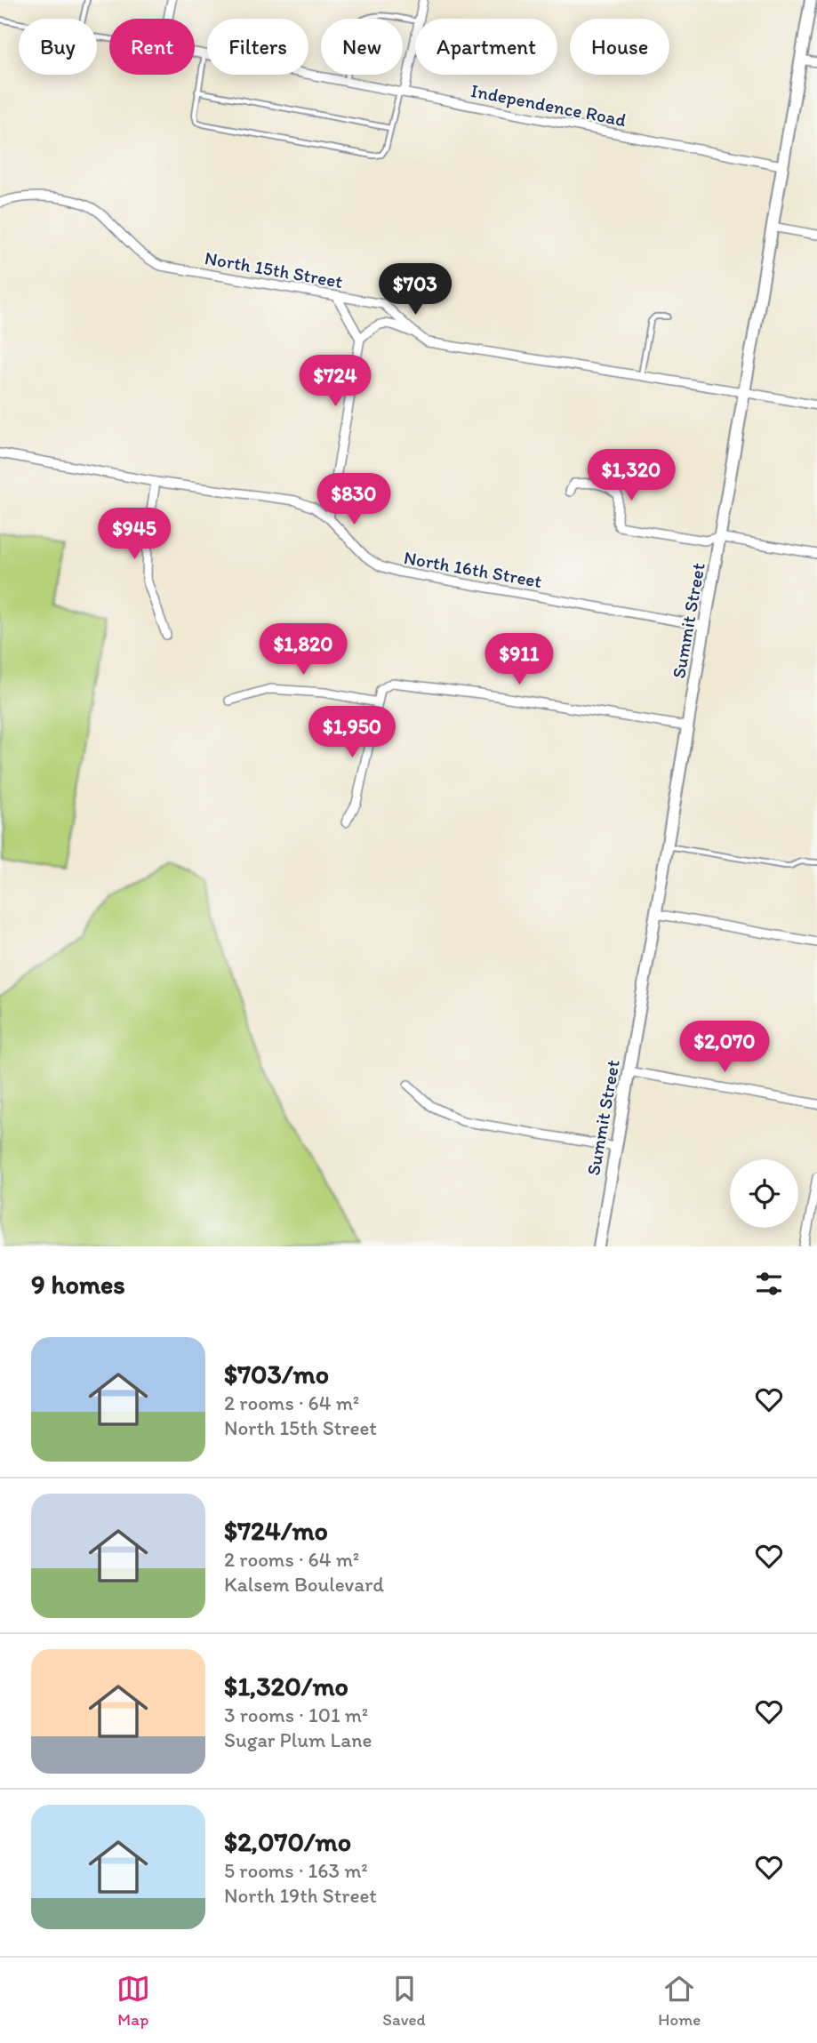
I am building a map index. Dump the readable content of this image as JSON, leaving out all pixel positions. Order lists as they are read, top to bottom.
{
  "streets": {
    "main road": ["Summit Street"],
    "street": ["Independence Road", "North 15th Street", "North 16th Street"]
  },
  "crossings": [
    ["Independence Road", "Summit Street"],
    ["North 15th Street", "Summit Street"],
    ["North 16th Street", "Summit Street"]
  ],
  "page": {
    "chip": [
      "Buy",
      "Rent",
      "Filters",
      "New",
      "Apartment",
      "House"
    ],
    "price": [
      "$703",
      "$724",
      "$1,320",
      "$830",
      "$945",
      "$1,820",
      "$911",
      "$1,950",
      "$2,070"
    ],
    "heading": "9 homes",
    "list": [
      {
        "name": "$703/mo",
        "note": "2 rooms · 64 m² · North 15th Street"
      },
      {
        "name": "$724/mo",
        "note": "2 rooms · 64 m² · Kalsem Boulevard"
      },
      {
        "name": "$1,320/mo",
        "note": "3 rooms · 101 m² · Sugar Plum Lane"
      },
      {
        "name": "$2,070/mo",
        "note": "5 rooms · 163 m² · North 19th Street"
      }
    ],
    "tabs": ["Map", "Saved", "Home"]
  }
}
